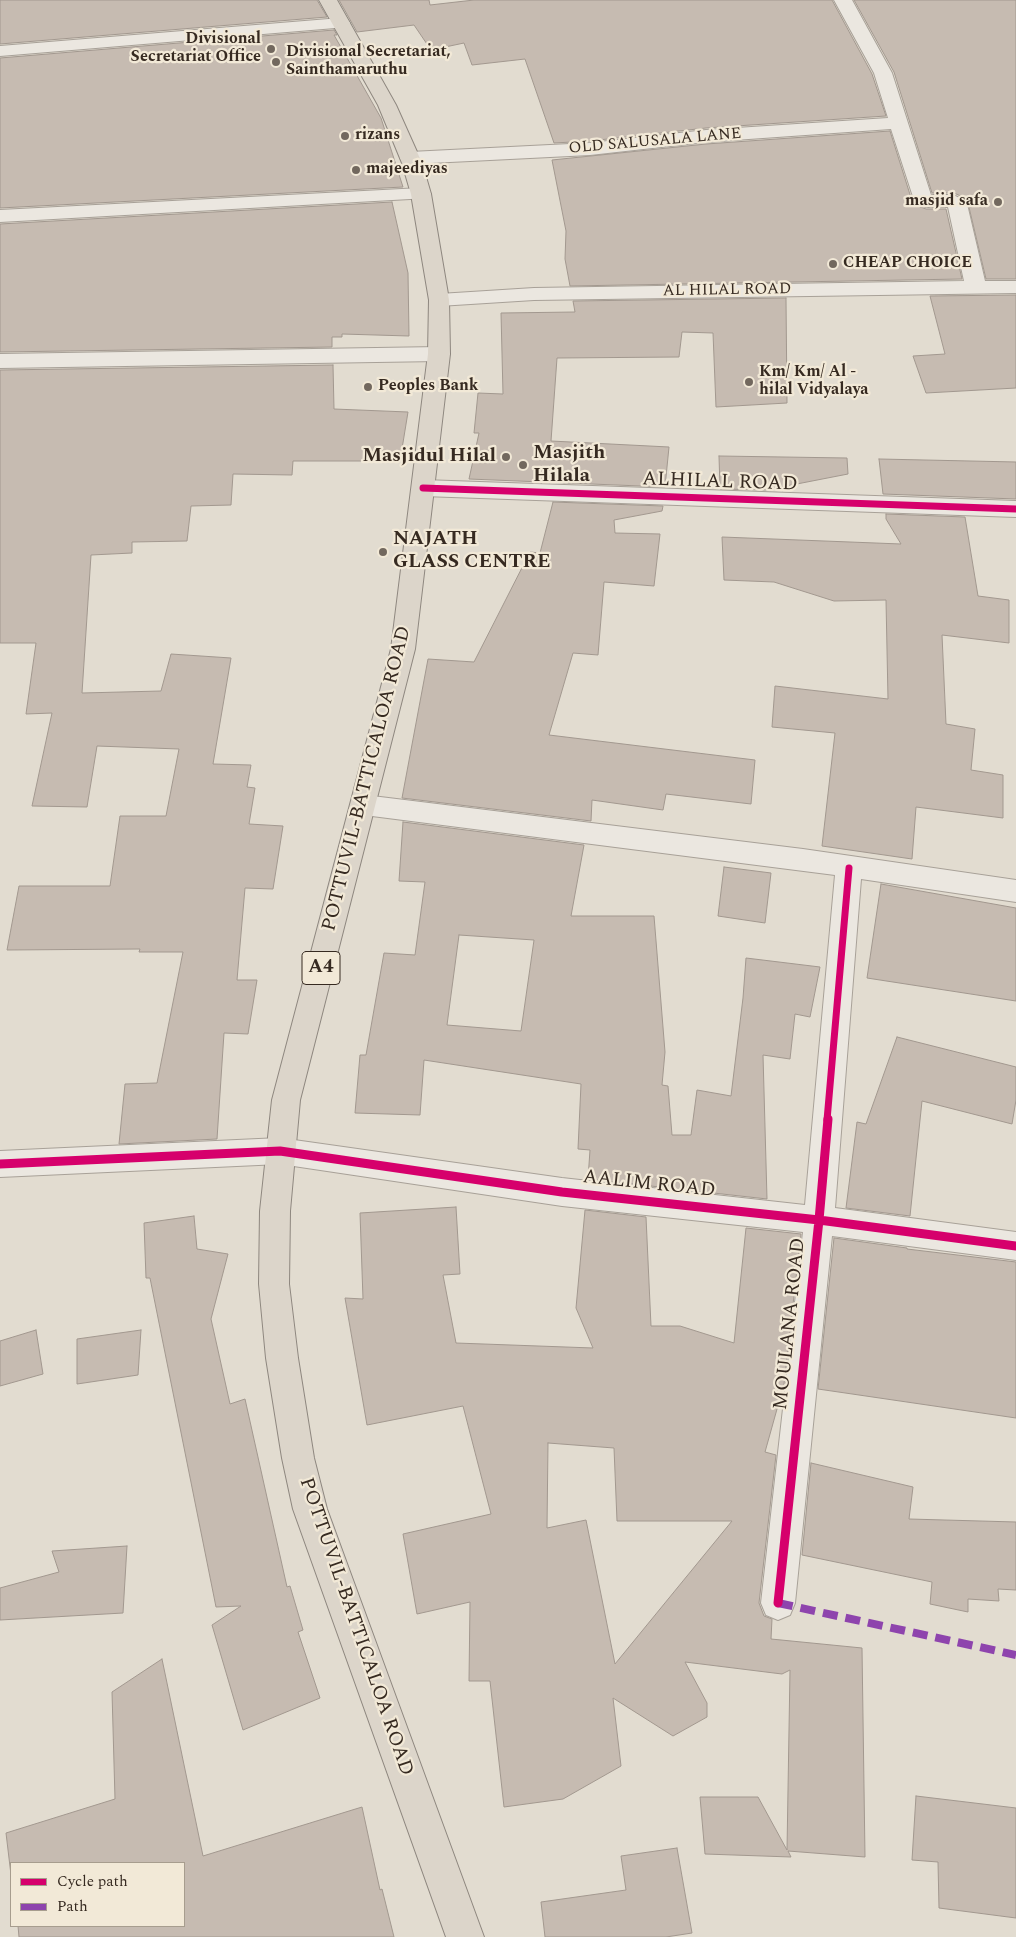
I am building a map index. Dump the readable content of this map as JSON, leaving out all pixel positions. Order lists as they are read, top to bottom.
{
  "streets": {
    "highway": ["POTTUVIL-BATTICALOA ROAD", "A4"],
    "street": [
      "OLD SALUSALA LANE",
      "AL HILAL ROAD",
      "ALHILAL ROAD",
      "AALIM ROAD",
      "MOULANA ROAD"
    ]
  },
  "crossings": [
    ["OLD SALUSALA LANE", "POTTUVIL-BATTICALOA ROAD"],
    ["AL HILAL ROAD", "POTTUVIL-BATTICALOA ROAD"],
    ["ALHILAL ROAD", "POTTUVIL-BATTICALOA ROAD"],
    ["POTTUVIL-BATTICALOA ROAD", "AALIM ROAD"],
    ["AALIM ROAD", "MOULANA ROAD"]
  ],
  "places": [
    "Divisional Secretariat Office",
    "Divisional Secretariat, Sainthamaruthu",
    "rizans",
    "majeediyas",
    "masjid safa",
    "CHEAP CHOICE",
    "Km/ Km/ Al - hilal Vidyalaya",
    "Peoples Bank",
    "Masjidul Hilal",
    "Masjith Hilala",
    "NAJATH GLASS CENTRE"
  ],
  "legend": ["Cycle path", "Path"]
}
